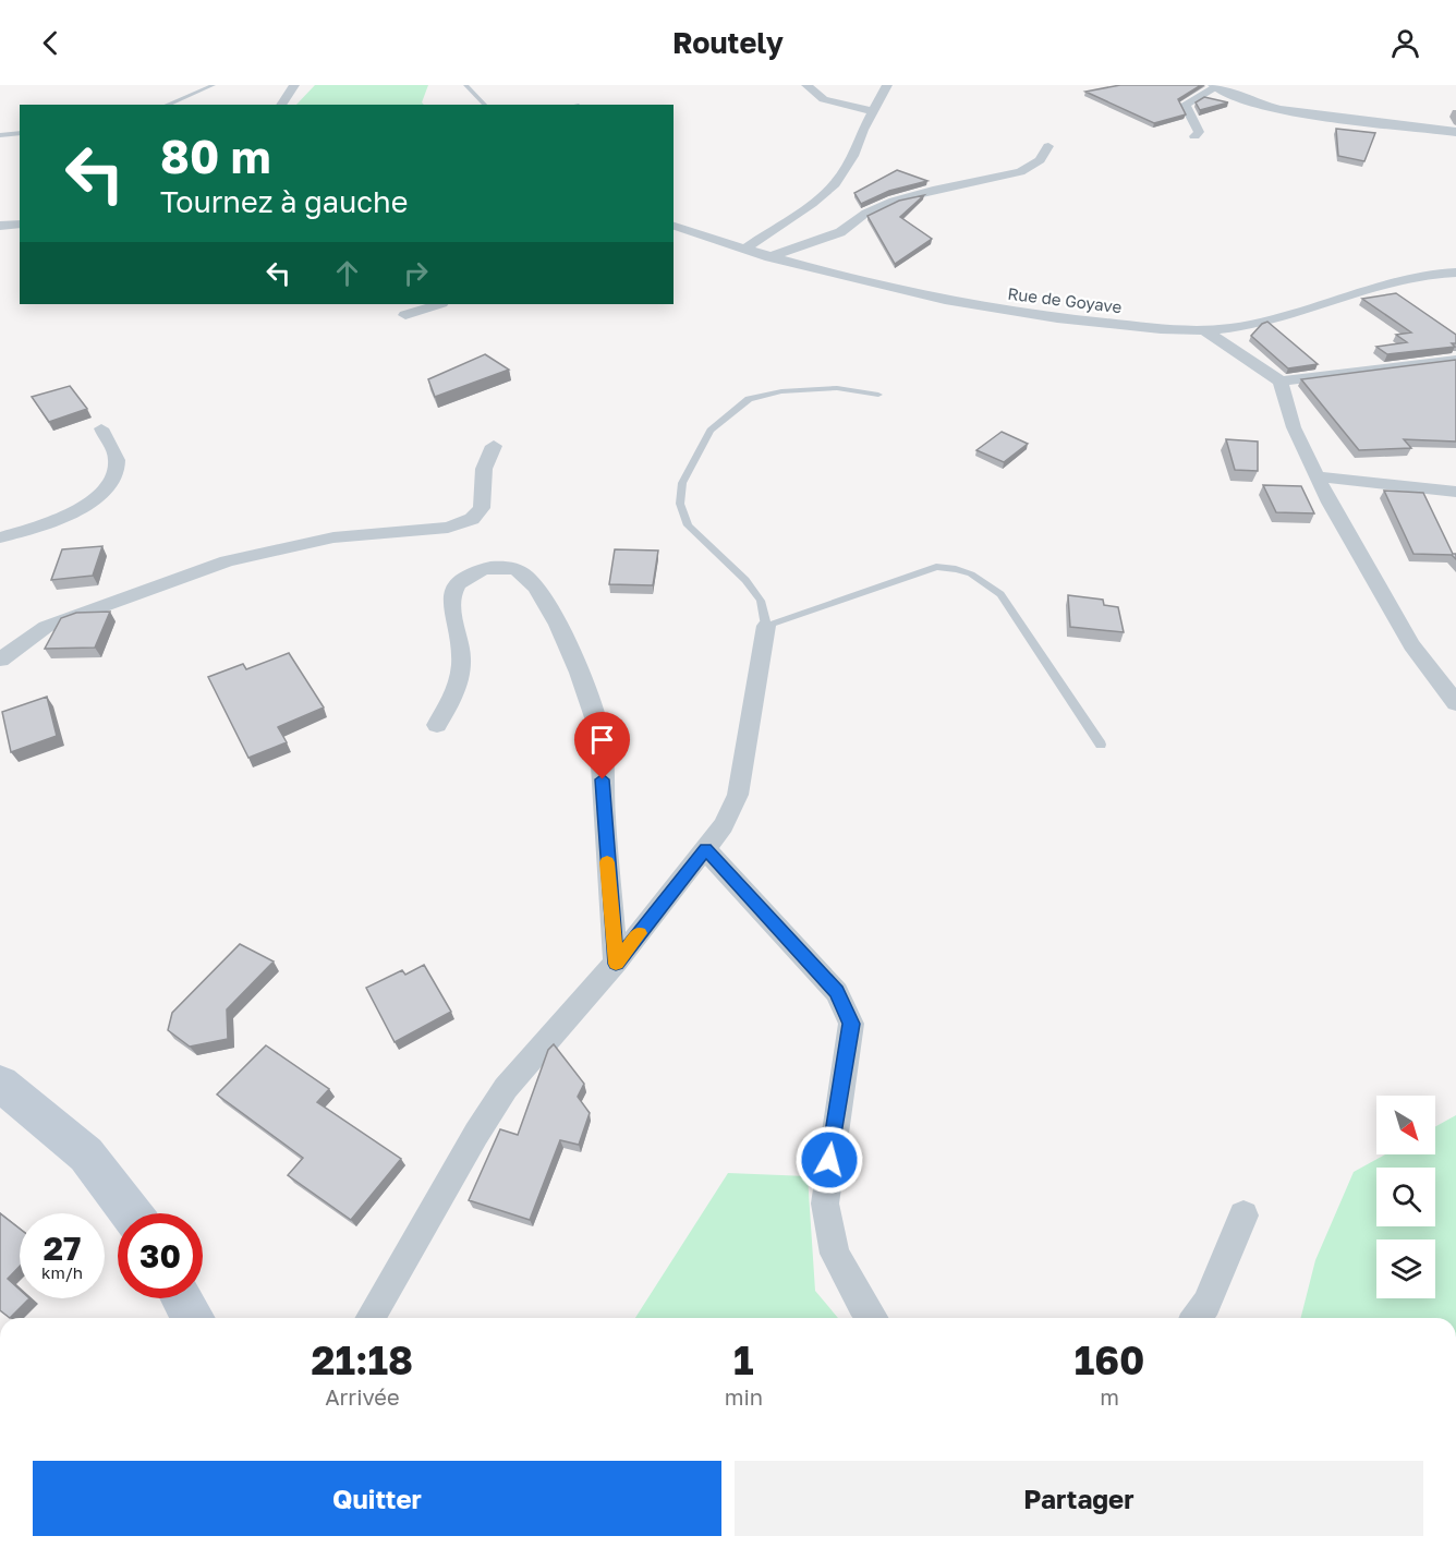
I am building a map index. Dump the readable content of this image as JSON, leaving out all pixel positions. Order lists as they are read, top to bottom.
{
  "streets": {
    "street": ["Rue de Goyave"]
  },
  "north": "bottom right",
  "page": {
    "header": "Routely",
    "turn": ["80 m", "Tournez à gauche"],
    "speed": "27 km/h",
    "limit": "30",
    "eta": [
      "21:18",
      "Arrivée",
      "1",
      "min",
      "160",
      "m"
    ],
    "buttons": ["Quitter", "Partager"]
  }
}
